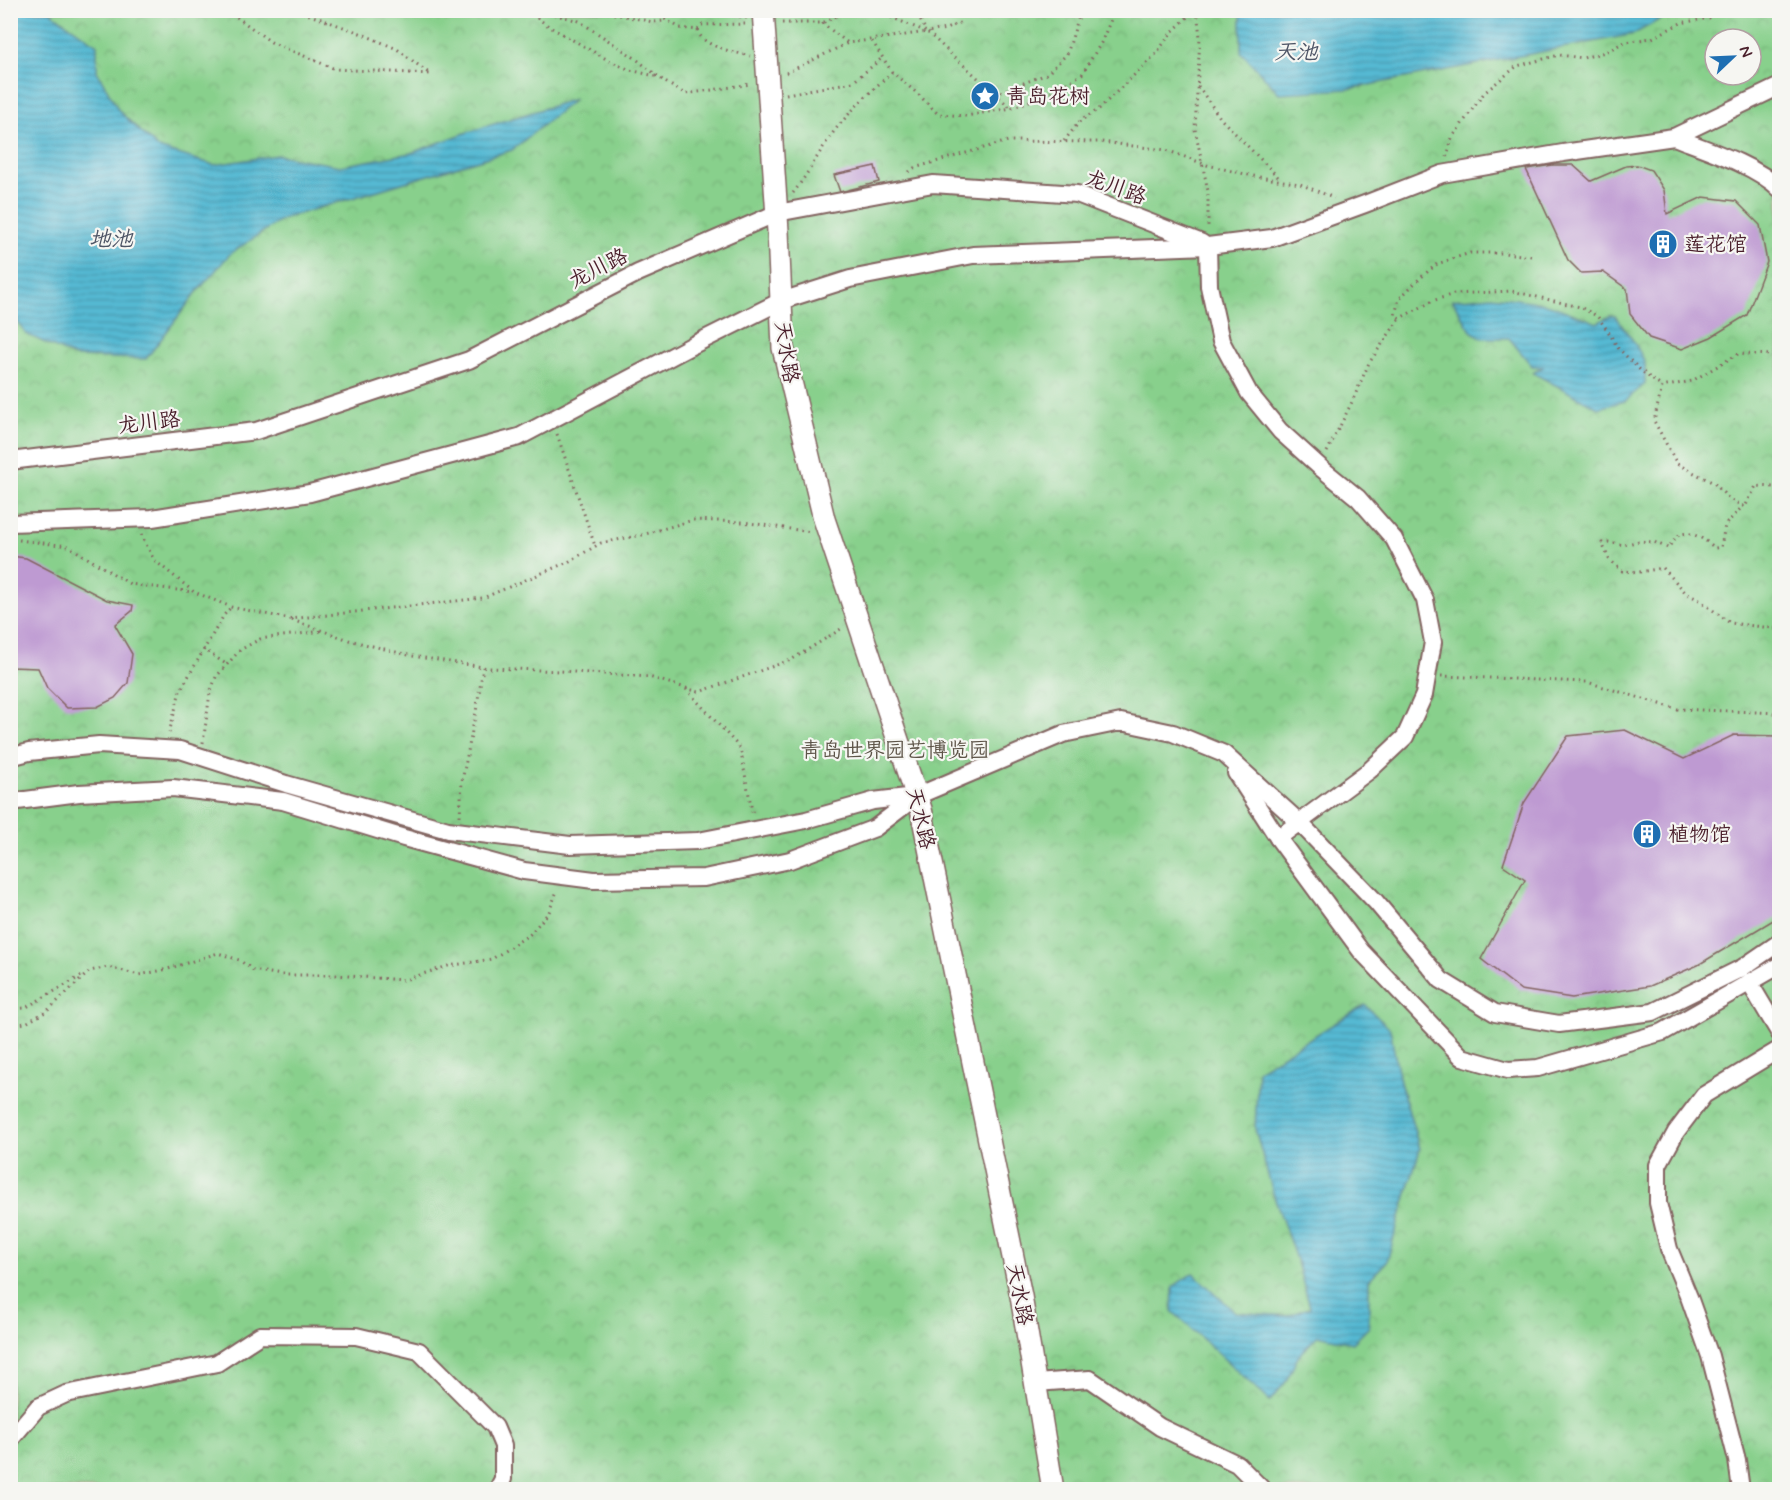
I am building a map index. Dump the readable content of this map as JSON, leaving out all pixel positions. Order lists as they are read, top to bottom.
{
  "streets": {
    "street": ["龙川路", "天水路"]
  },
  "crossings": [
    ["龙川路", "天水路"]
  ],
  "water": ["天池", "地池"],
  "parks": ["青岛世界园艺博览园"],
  "places": {
    "place": ["青岛花树"],
    "building": ["莲花馆", "植物馆"]
  },
  "north": "top right"
}
